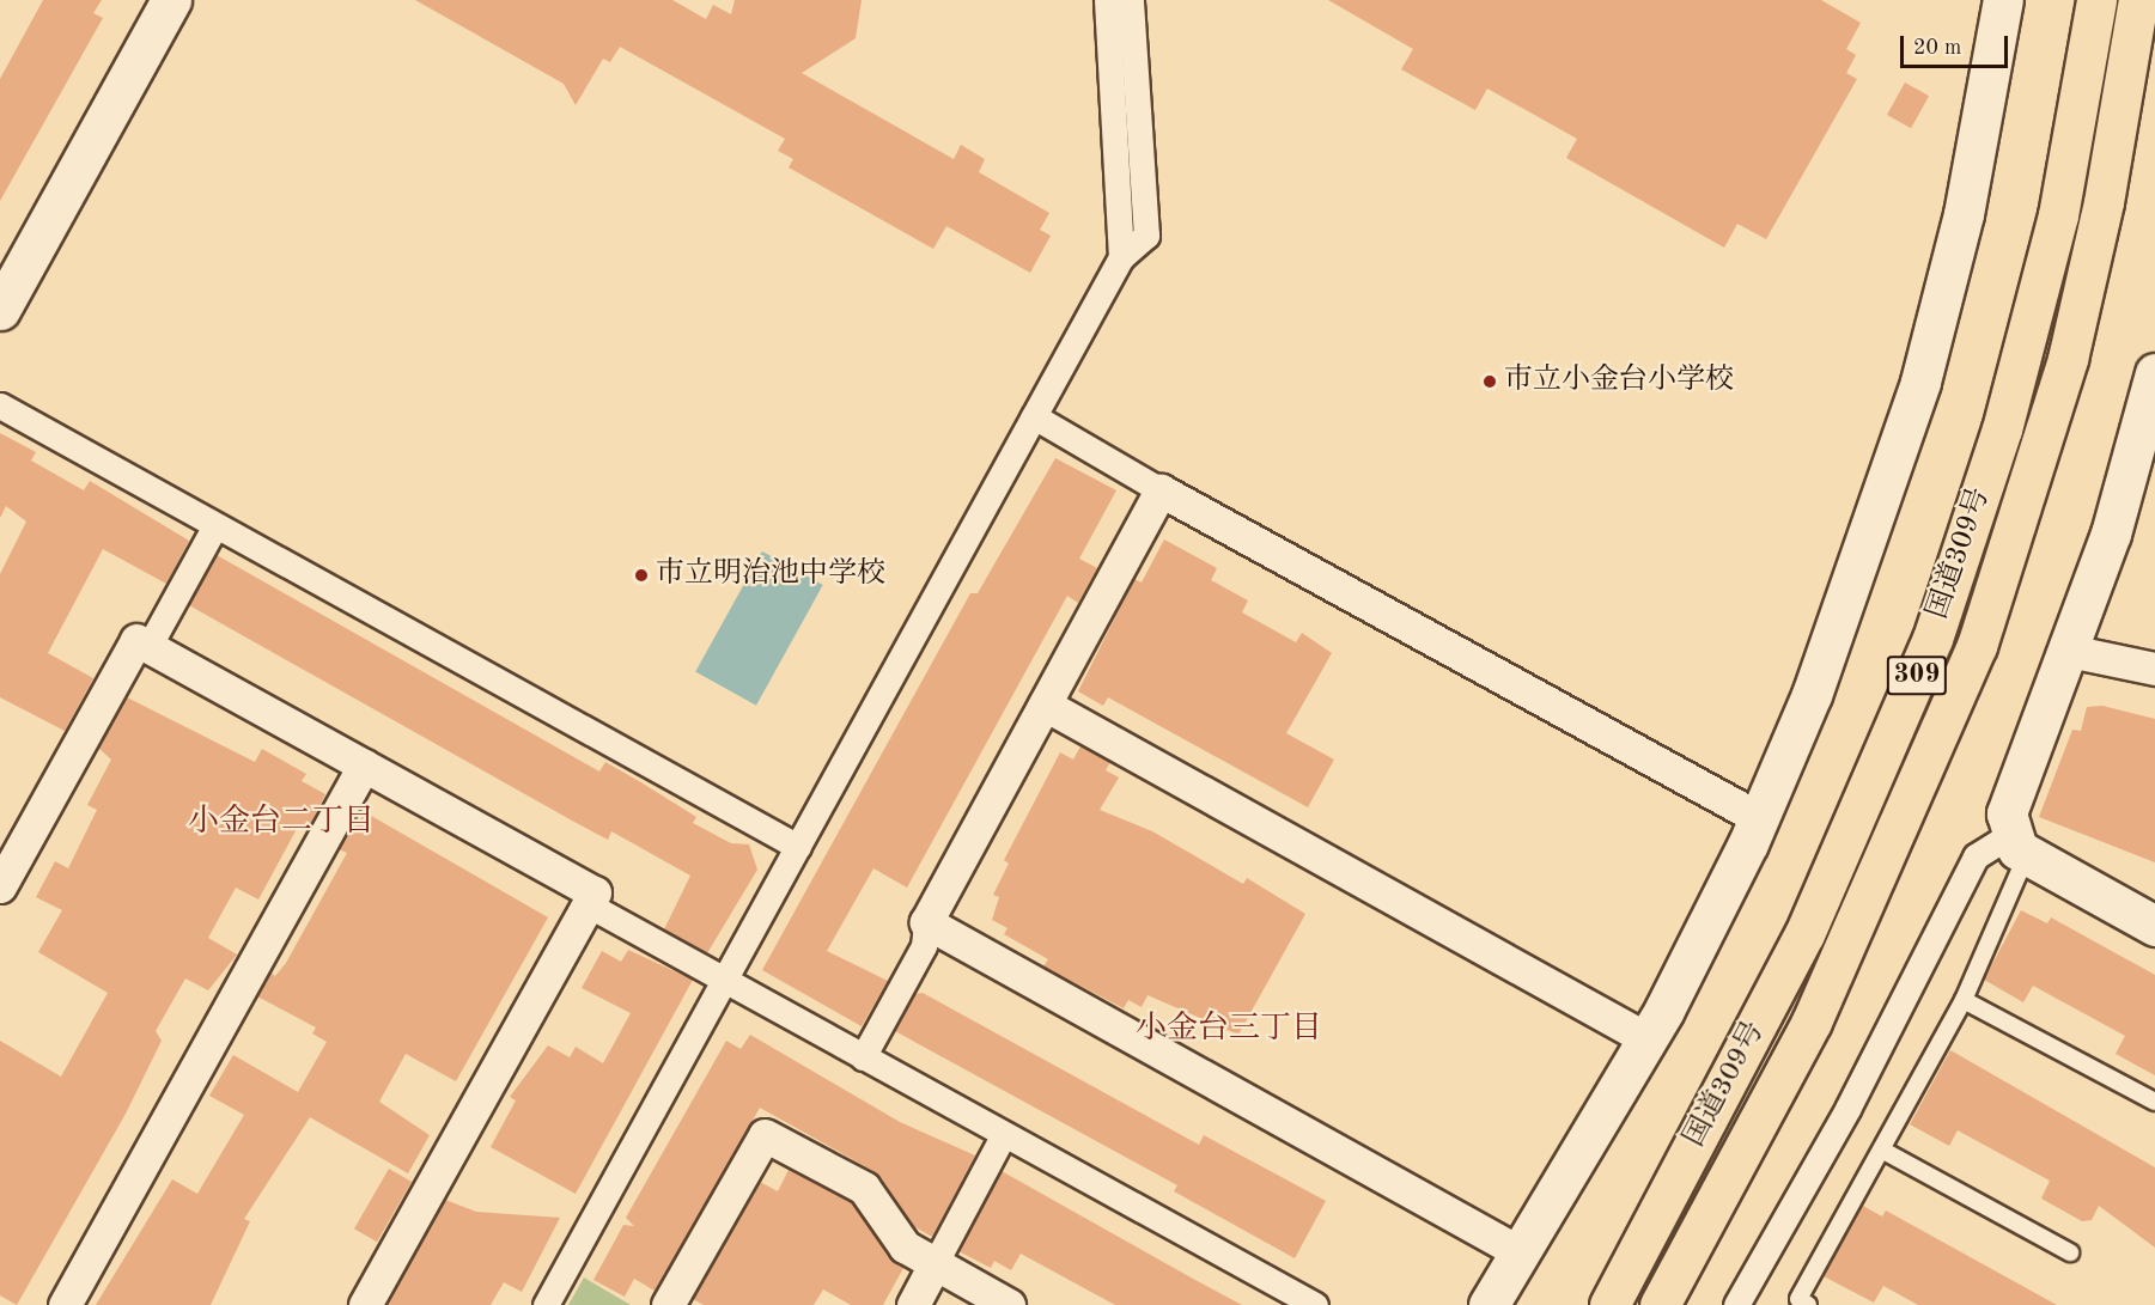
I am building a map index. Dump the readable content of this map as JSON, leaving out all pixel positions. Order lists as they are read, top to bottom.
{
  "streets": {
    "highway": ["国道309号", "309"]
  },
  "districts": ["小金台二丁目", "小金台三丁目"],
  "places": ["市立小金台小学校", "市立明治池中学校"],
  "scale_bar": "20 m"
}
